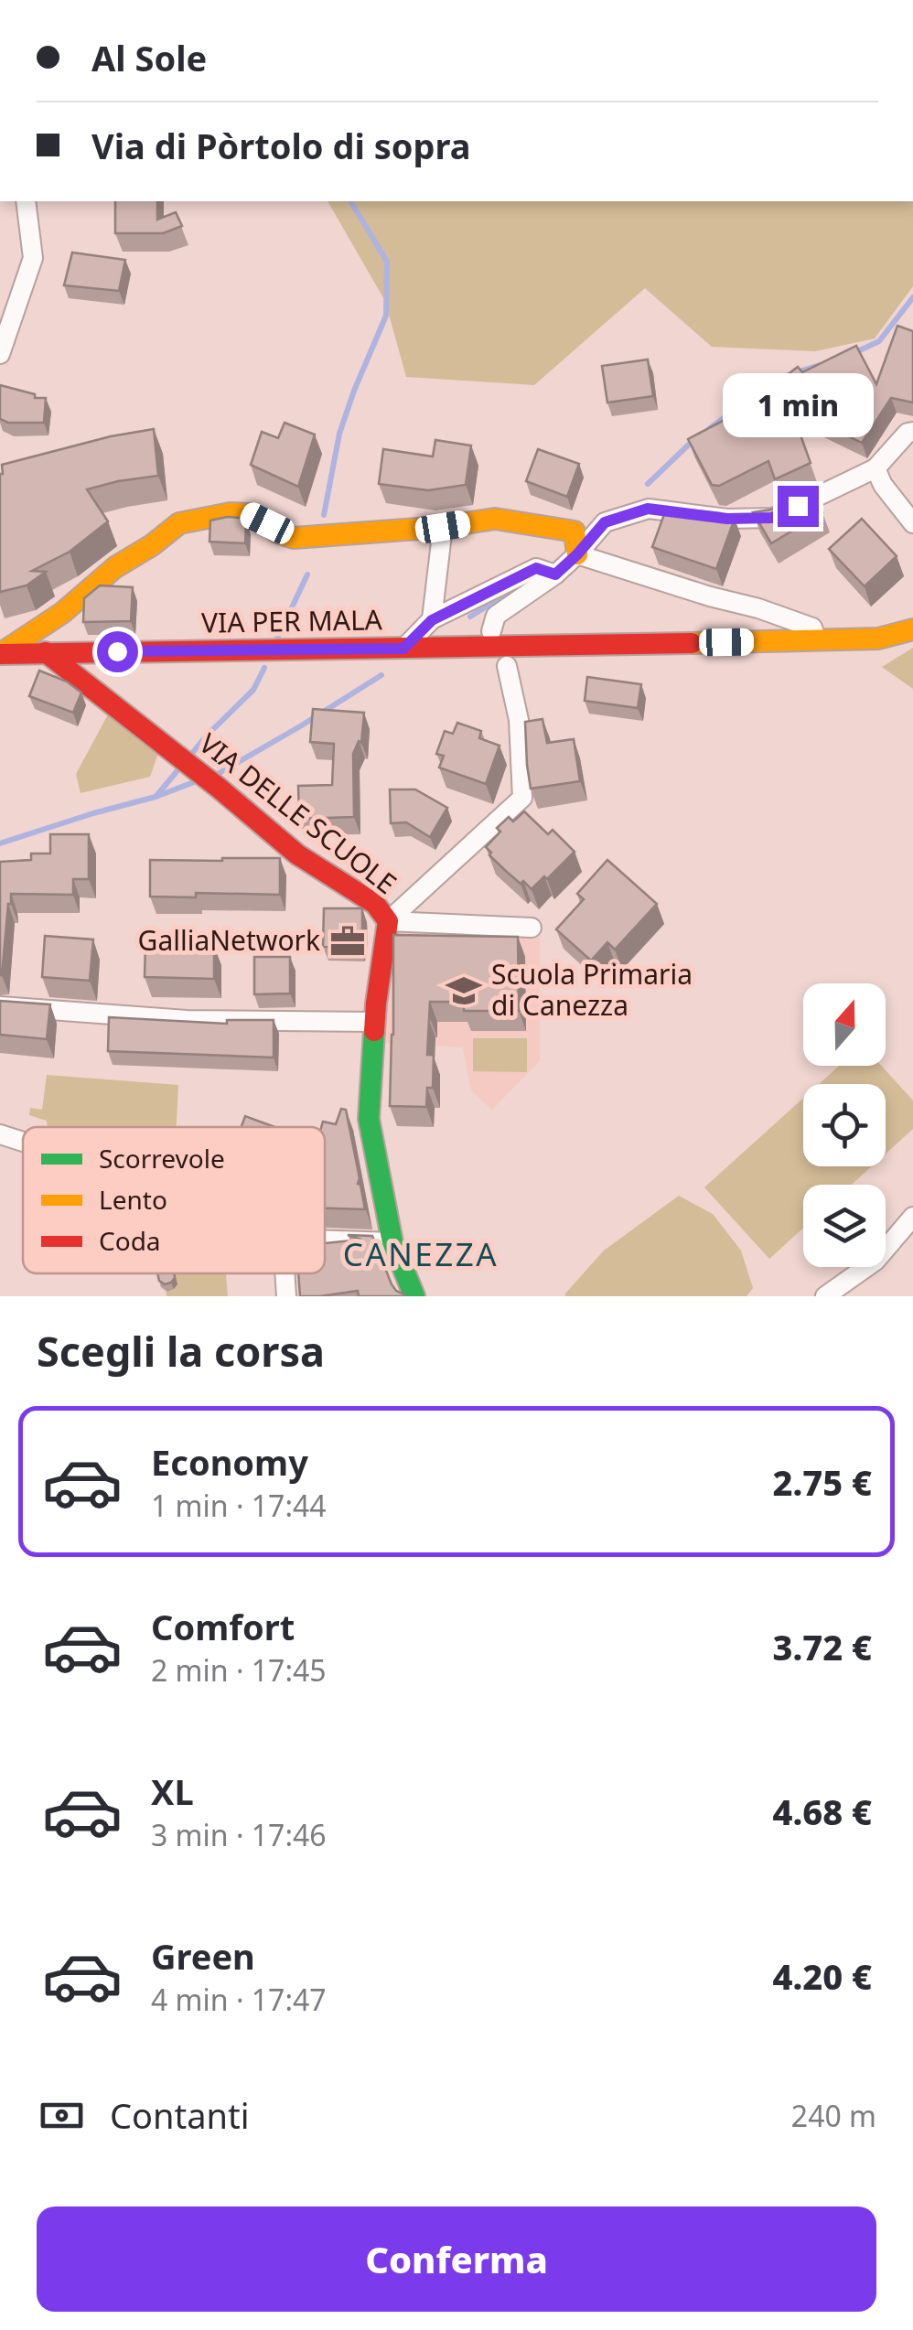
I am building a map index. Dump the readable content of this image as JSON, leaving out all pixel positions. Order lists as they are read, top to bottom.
{
  "streets": {
    "street": ["VIA PER MALA", "VIA DELLE SCUOLE"]
  },
  "crossings": [
    ["VIA PER MALA", "VIA DELLE SCUOLE"]
  ],
  "districts": ["CANEZZA"],
  "places": {
    "office": ["GalliaNetwork"],
    "school or university": ["Scuola Primaria di Canezza"]
  },
  "legend": ["Scorrevole", "Lento", "Coda"],
  "north": "top",
  "page": {
    "banner": ["Al Sole", "Via di Pòrtolo di sopra"],
    "bubble": "1 min",
    "heading": "Scegli la corsa",
    "list": [
      {
        "name": "Economy",
        "note": "1 min · 17:44",
        "value": "2.75 €"
      },
      {
        "name": "Comfort",
        "note": "2 min · 17:45",
        "value": "3.72 €"
      },
      {
        "name": "XL",
        "note": "3 min · 17:46",
        "value": "4.68 €"
      },
      {
        "name": "Green",
        "note": "4 min · 17:47",
        "value": "4.20 €"
      }
    ],
    "pay": ["Contanti", "240 m"],
    "buttons": "Conferma"
  }
}
